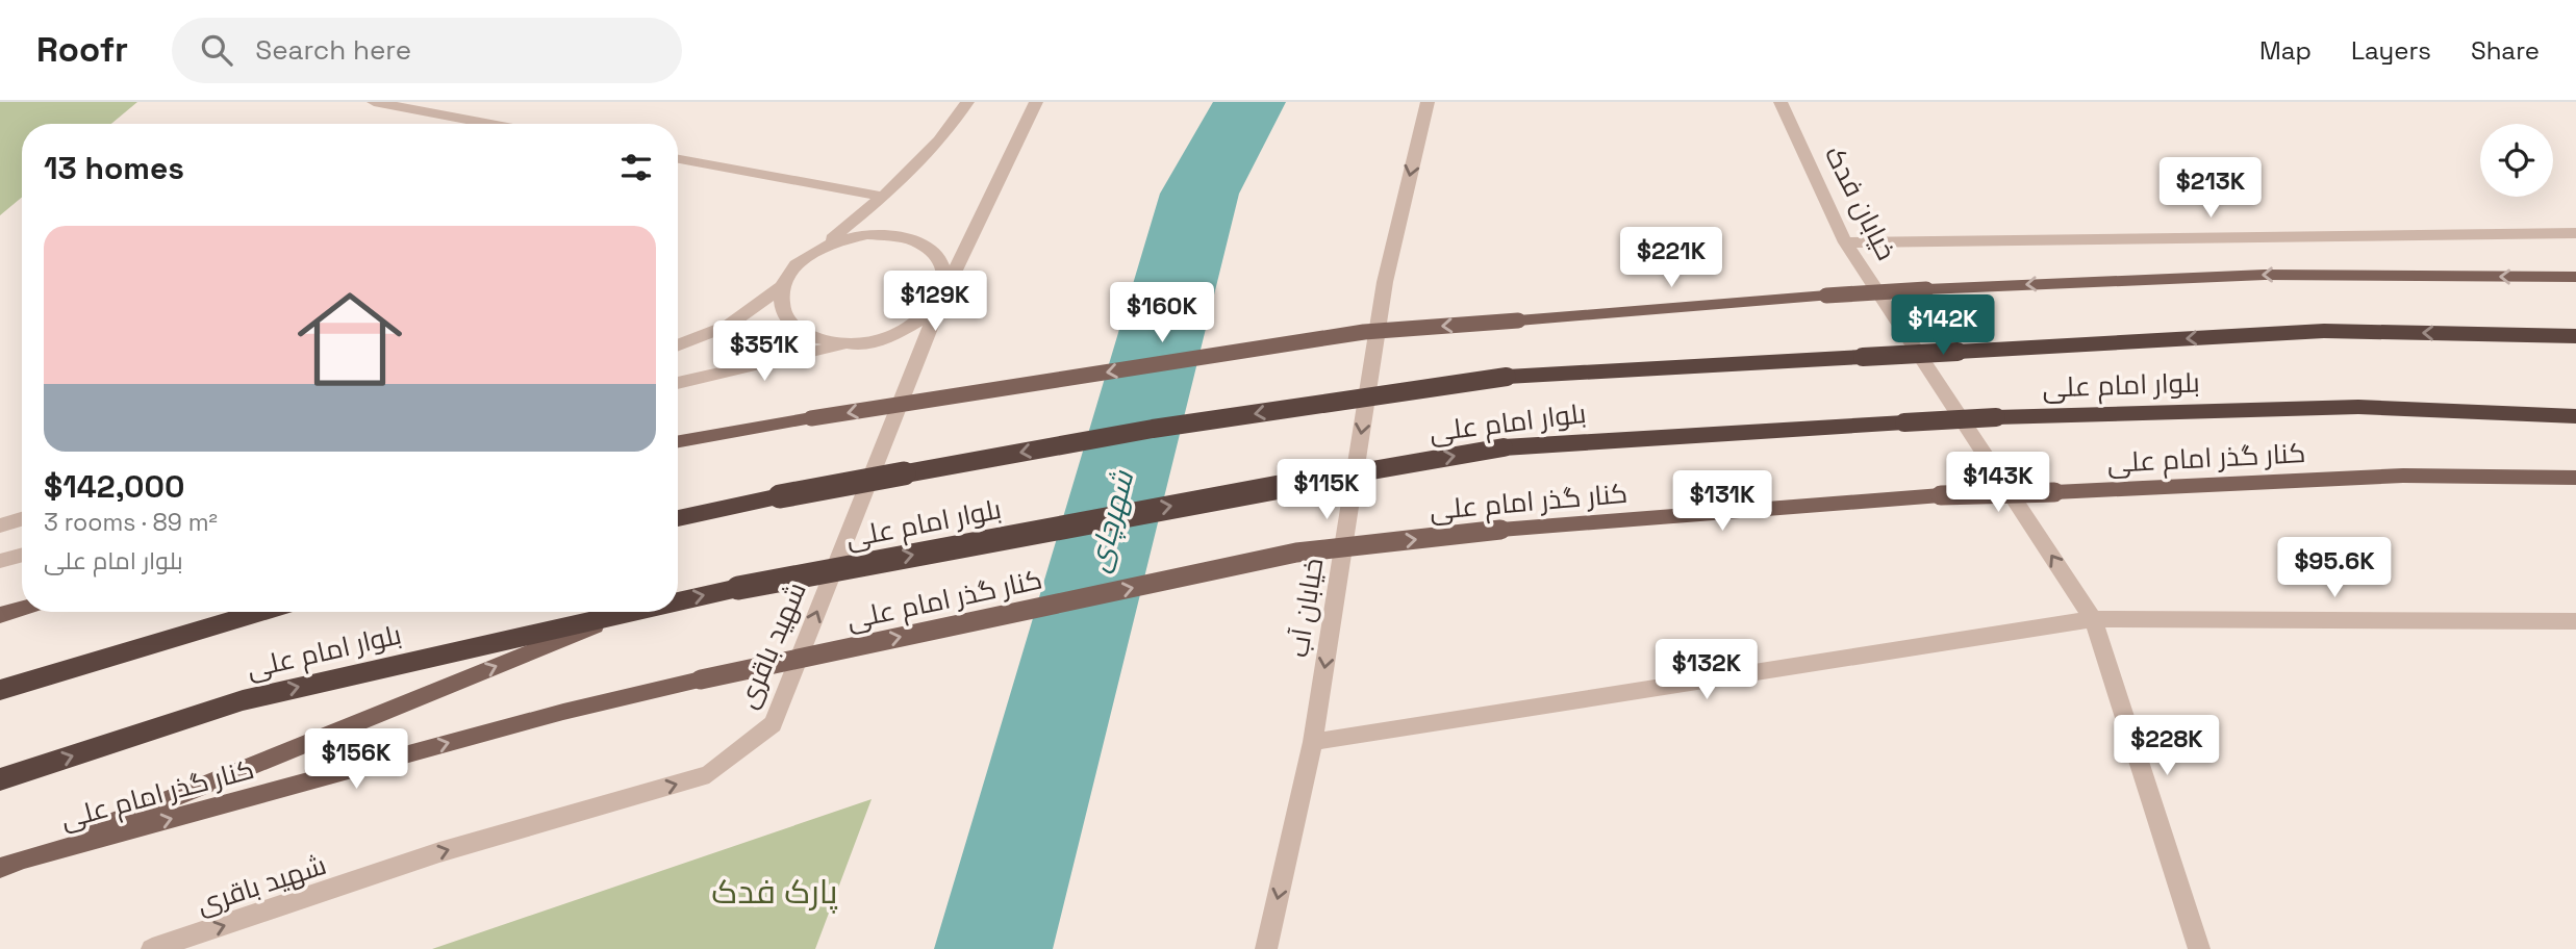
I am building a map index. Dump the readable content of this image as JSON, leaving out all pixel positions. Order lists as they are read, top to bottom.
{
  "streets": {
    "highway": ["بلوار امام علی"],
    "main road": ["کنار گذر امام علی"],
    "street": ["خیابان فدک", "خیابان آب", "شهید باقری"]
  },
  "one_way": [
    "خیابان فدک",
    "کنار گذر امام علی",
    "خیابان آب",
    "شهید باقری"
  ],
  "water": ["شهرچای"],
  "parks": ["پارک فدک"],
  "page": {
    "header": "Roofr",
    "search": "Search here",
    "nav": ["Map", "Layers", "Share"],
    "heading": "13 homes",
    "price": [
      "$213K",
      "$221K",
      "$129K",
      "$160K",
      "$142K",
      "$351K",
      "$143K",
      "$115K",
      "$131K",
      "$95.6K",
      "$132K",
      "$228K",
      "$156K"
    ],
    "list": [
      {
        "name": "$142,000",
        "note": "3 rooms · 89 m² · بلوار امام علی"
      }
    ]
  }
}
